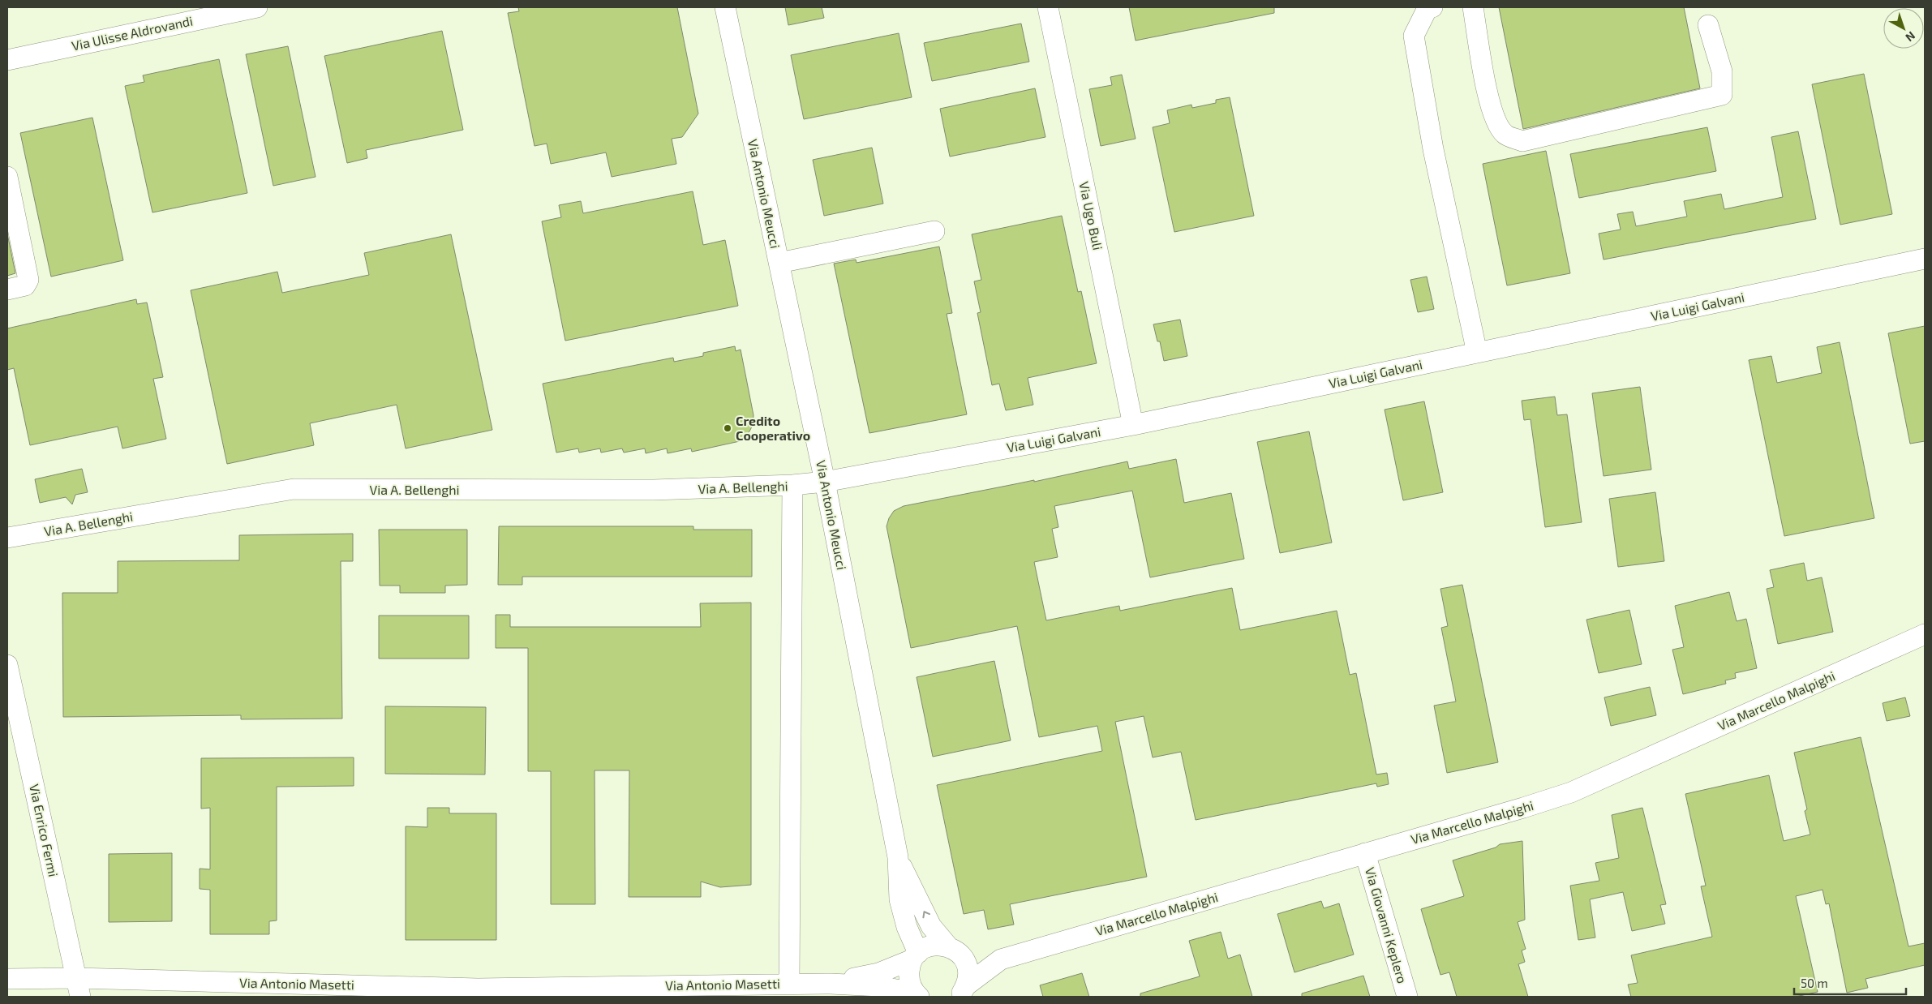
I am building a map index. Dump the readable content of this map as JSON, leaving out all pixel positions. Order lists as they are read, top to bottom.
{
  "streets": {
    "street": [
      "Via Ulisse Aldrovandi",
      "Via Antonio Meucci",
      "Via Ugo Buli",
      "Via Luigi Galvani",
      "Via A. Bellenghi",
      "Via Marcello Malpighi",
      "Via Enrico Fermi",
      "Via Giovanni Keplero",
      "Via Antonio Masetti"
    ]
  },
  "crossings": [
    ["Via Antonio Meucci", "Via Luigi Galvani"],
    ["Via Antonio Meucci", "Via A. Bellenghi"],
    ["Via Antonio Meucci", "Via Marcello Malpighi"],
    ["Via Antonio Meucci", "Via Antonio Masetti"],
    ["Via Ugo Buli", "Via Luigi Galvani"],
    ["Via Luigi Galvani", "Via A. Bellenghi"],
    ["Via Marcello Malpighi", "Via Giovanni Keplero"],
    ["Via Marcello Malpighi", "Via Antonio Masetti"],
    ["Via Enrico Fermi", "Via Antonio Masetti"]
  ],
  "places": ["Credito Cooperativo"],
  "scale_bar": "50 m",
  "north": "bottom right"
}
